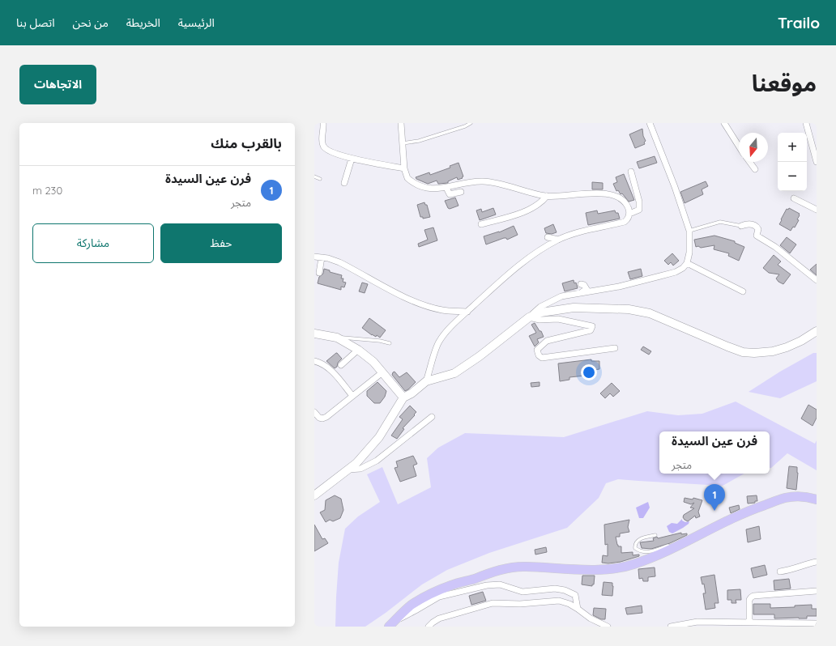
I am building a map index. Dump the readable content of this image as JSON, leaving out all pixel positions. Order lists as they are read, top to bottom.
{
  "north": "bottom",
  "page": {
    "header": "Trailo",
    "nav": [
      "الرئيسية",
      "الخريطة",
      "من نحن",
      "اتصل بنا"
    ],
    "title": "موقعنا",
    "buttons": [
      "الاتجاهات",
      ["حفظ", "مشاركة"]
    ],
    "heading": "بالقرب منك",
    "map_buttons": ["+", "−"],
    "list": [
      {
        "mark": "1",
        "name": "فرن عين السيدة",
        "note": "متجر",
        "value": "230 m"
      }
    ],
    "popup": ["فرن عين السيدة", "متجر"],
    "pins": "1"
  }
}
